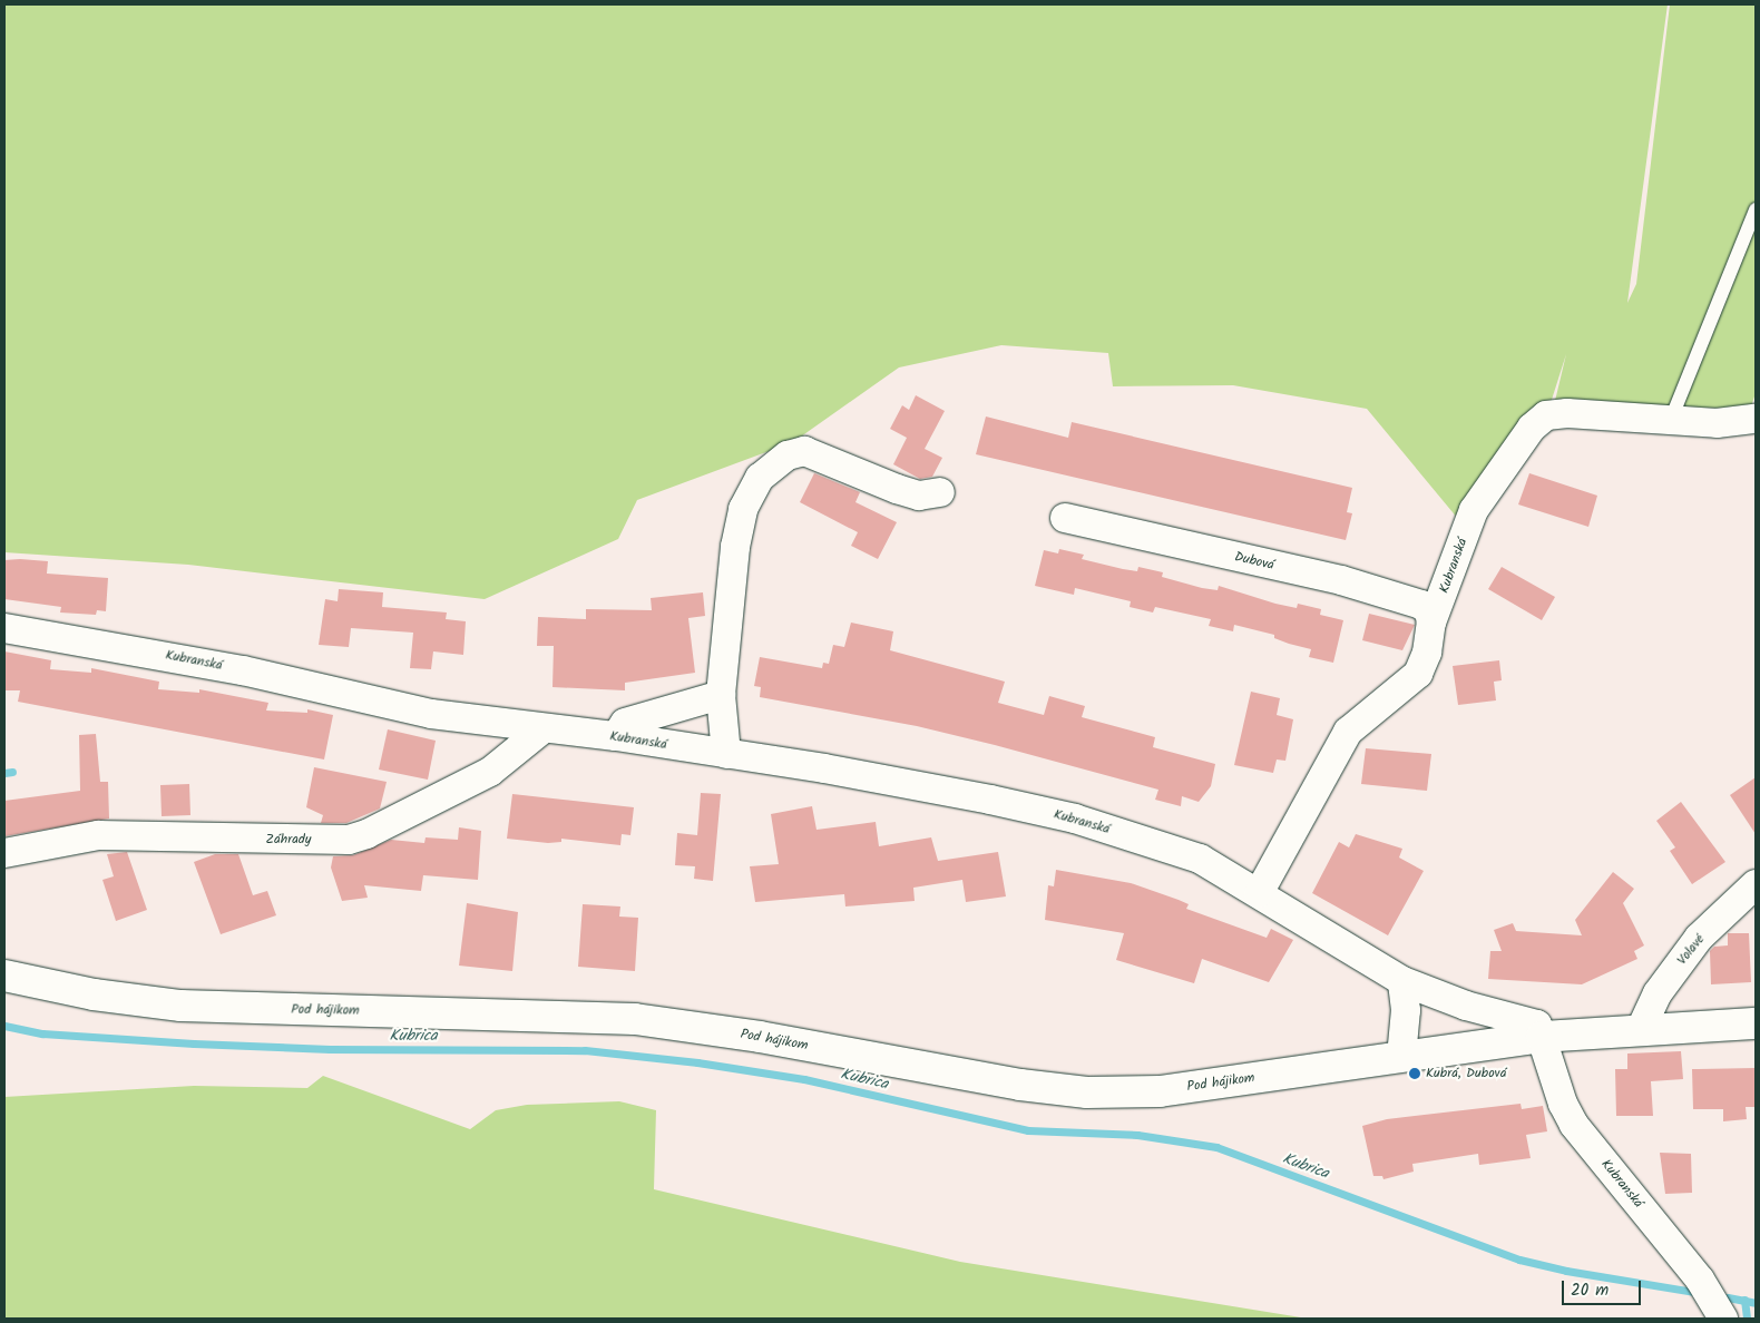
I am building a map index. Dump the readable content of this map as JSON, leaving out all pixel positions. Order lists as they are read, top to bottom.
{
  "streets": {
    "street": [
      "Dubová",
      "Kubranská",
      "Záhrady",
      "Volavé",
      "Pod hájikom"
    ]
  },
  "crossings": [
    ["Dubová", "Kubranská"],
    ["Kubranská", "Záhrady"],
    ["Kubranská", "Pod hájikom"]
  ],
  "water": ["Kubrica"],
  "places": ["Kubrá, Dubová"],
  "scale_bar": "20 m"
}
